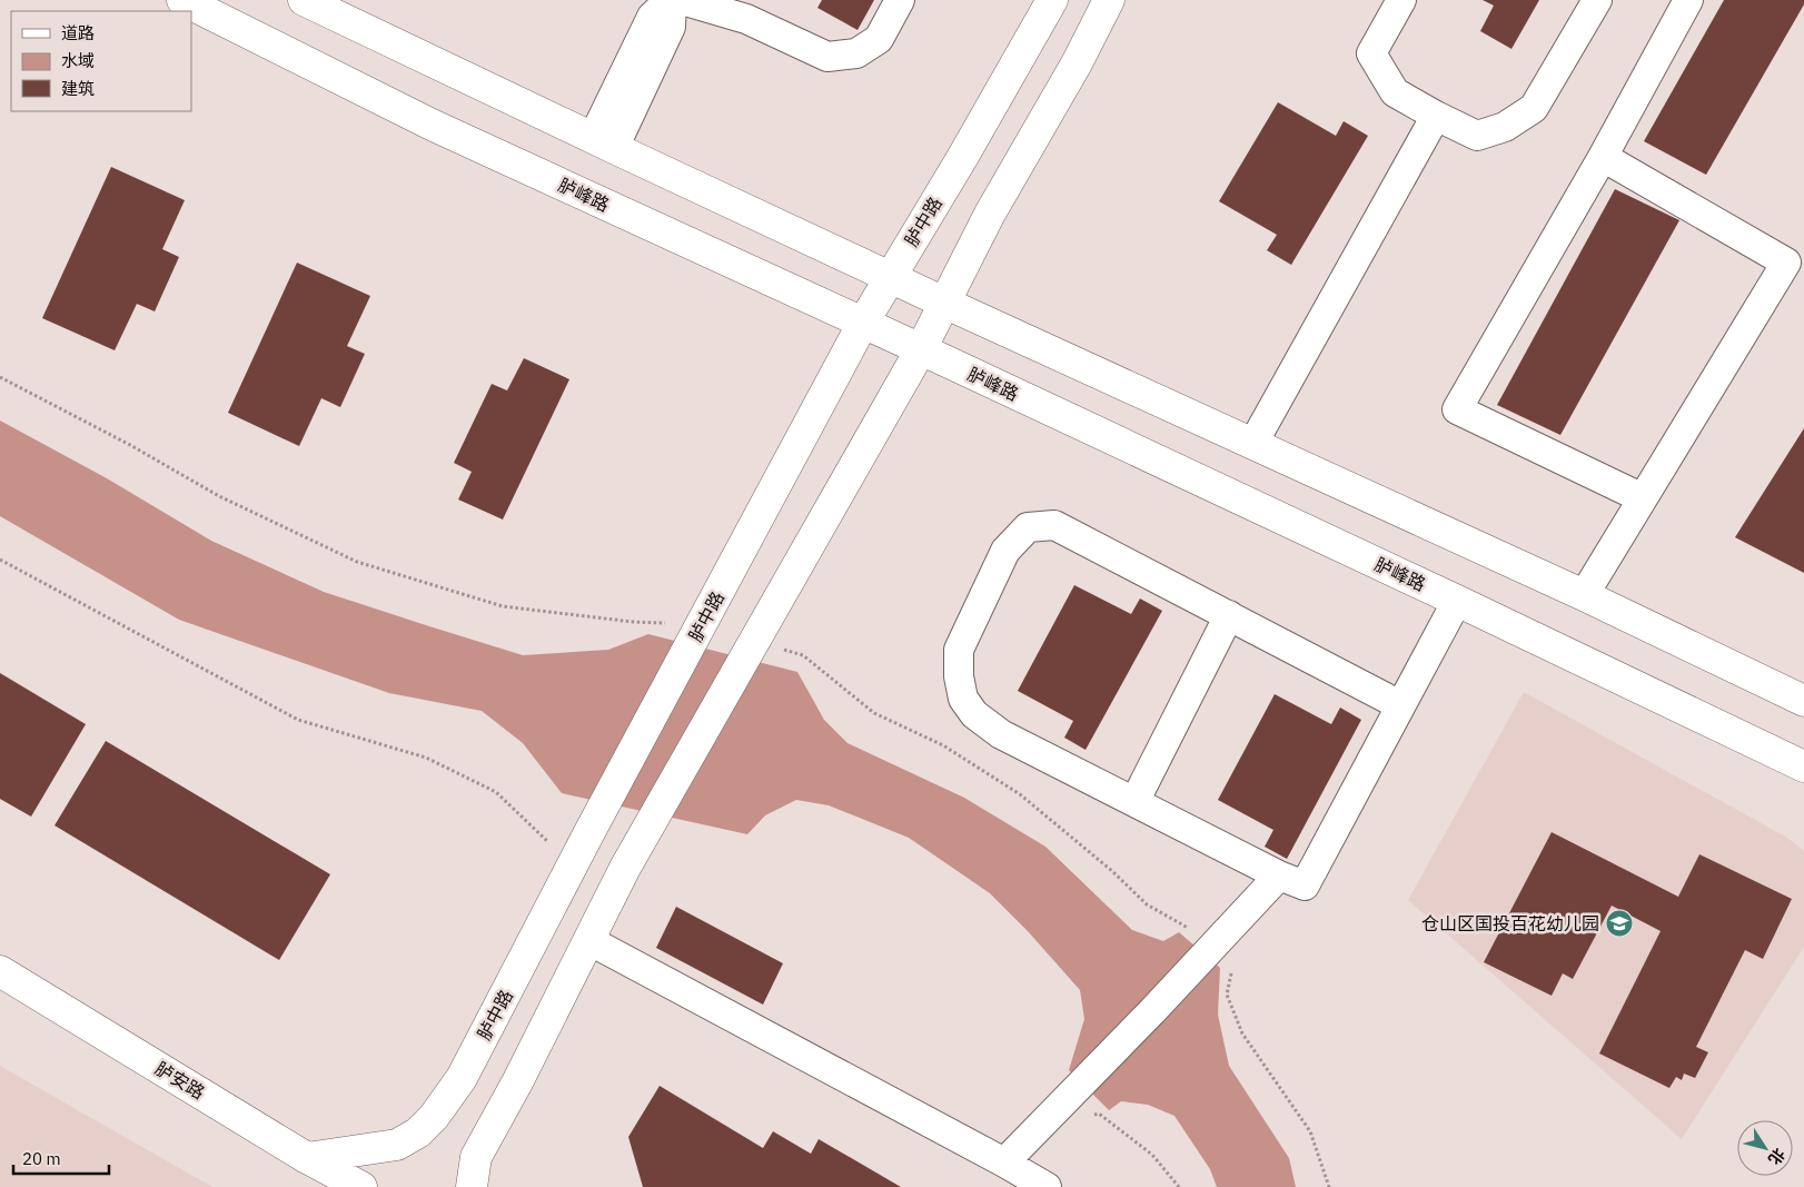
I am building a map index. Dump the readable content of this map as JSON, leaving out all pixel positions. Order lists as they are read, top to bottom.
{
  "streets": {
    "street": ["胪峰路", "胪中路", "胪安路"]
  },
  "crossings": [
    ["胪峰路", "胪中路"],
    ["胪中路", "胪安路"]
  ],
  "places": {
    "school or university": ["仓山区国投百花幼儿园"]
  },
  "legend": ["道路", "水域", "建筑"],
  "scale_bar": "20 m",
  "north": "bottom right"
}
